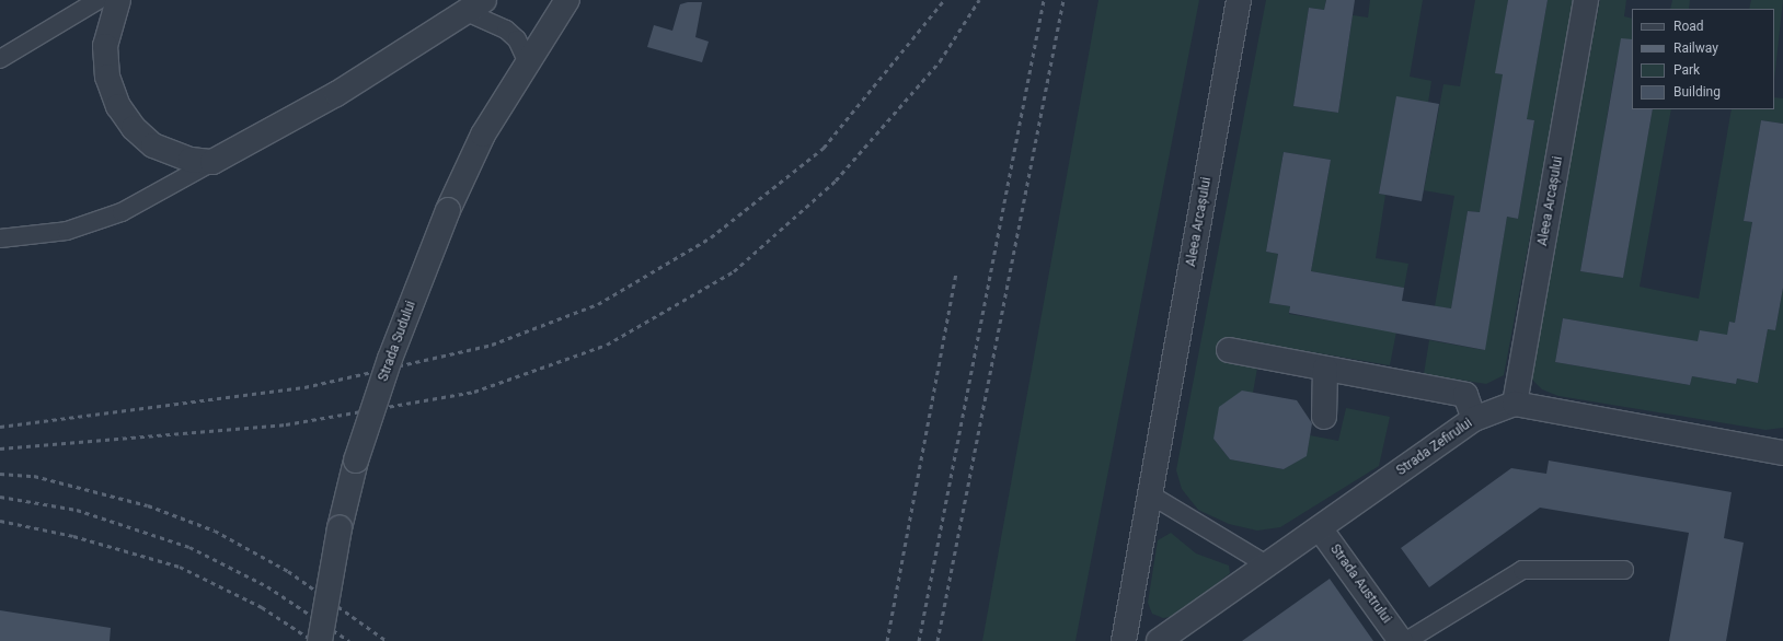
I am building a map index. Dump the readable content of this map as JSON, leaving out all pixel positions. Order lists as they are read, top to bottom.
{
  "streets": {
    "street": [
      "Aleea Arcașului",
      "Strada Sudului",
      "Strada Zefirului",
      "Strada Austrului"
    ]
  },
  "crossings": [
    ["Aleea Arcașului", "Strada Zefirului"],
    ["Strada Zefirului", "Strada Austrului"]
  ],
  "legend": [
    "Road",
    "Railway",
    "Park",
    "Building"
  ]
}
